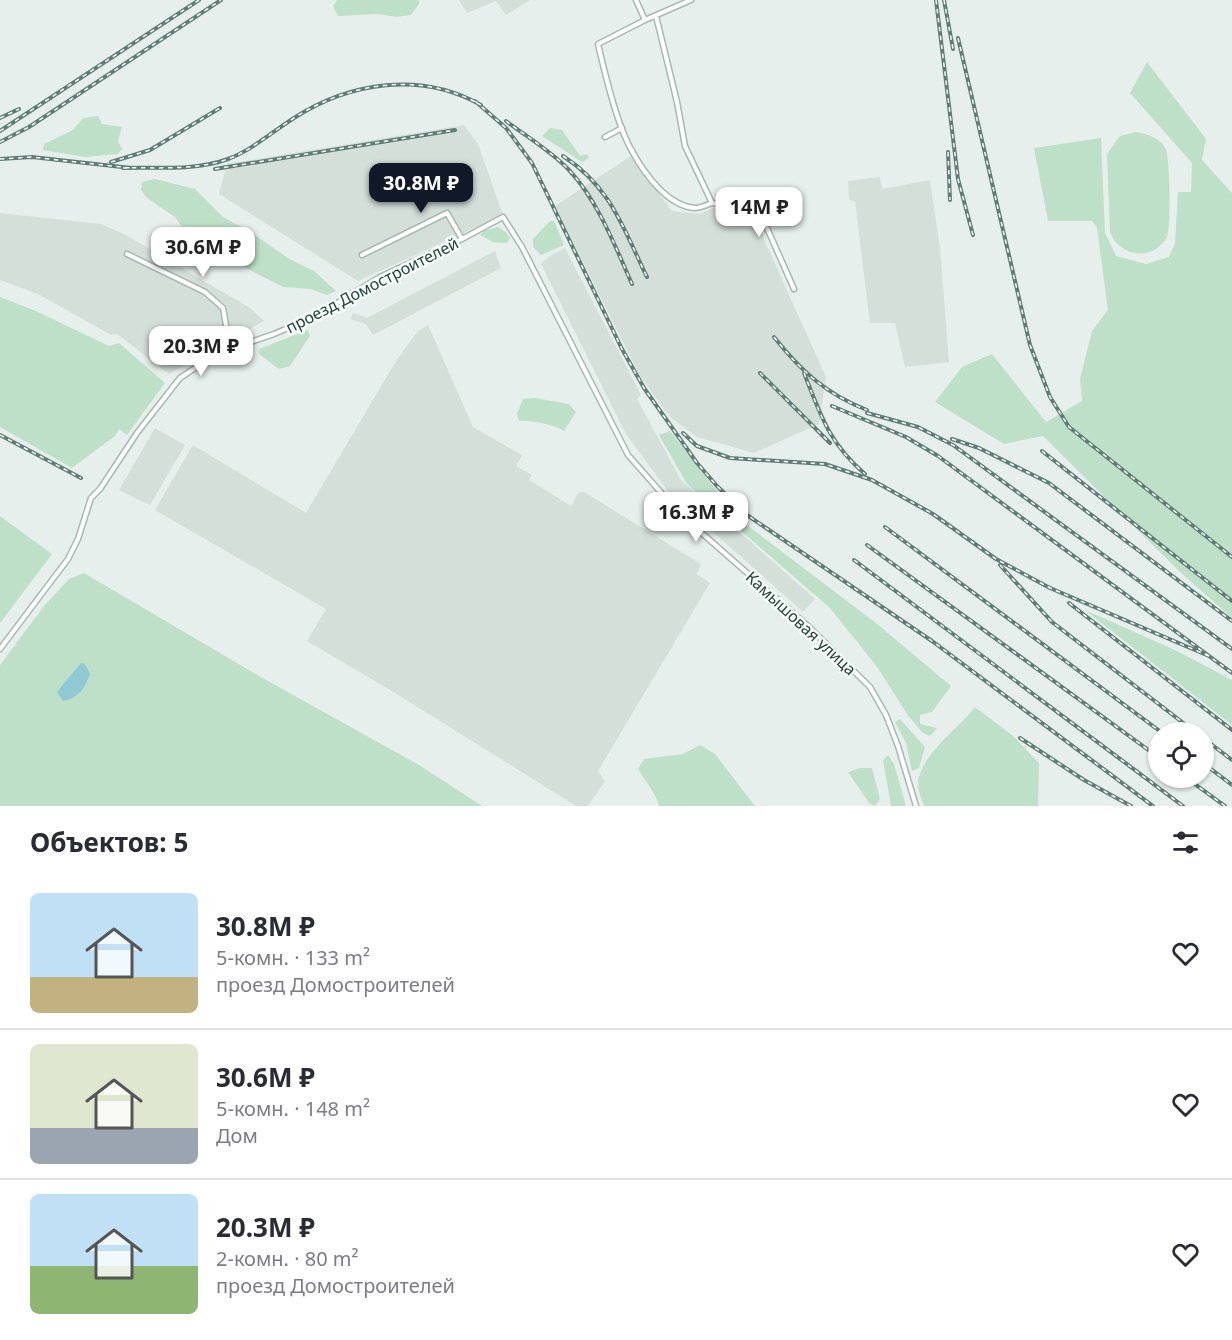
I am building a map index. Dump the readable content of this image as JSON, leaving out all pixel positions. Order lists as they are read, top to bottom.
{
  "streets": {
    "street": ["проезд Домостроителей", "Камышовая улица"]
  },
  "crossings": [
    ["проезд Домостроителей", "Камышовая улица"]
  ],
  "page": {
    "price": [
      "30.8M ₽",
      "14M ₽",
      "30.6M ₽",
      "20.3M ₽",
      "16.3M ₽"
    ],
    "heading": "Объектов: 5",
    "list": [
      {
        "name": "30.8M ₽",
        "note": "5-комн. · 133 m² · проезд Домостроителей"
      },
      {
        "name": "30.6M ₽",
        "note": "5-комн. · 148 m² · Дом"
      },
      {
        "name": "20.3M ₽",
        "note": "2-комн. · 80 m² · проезд Домостроителей"
      }
    ]
  }
}
